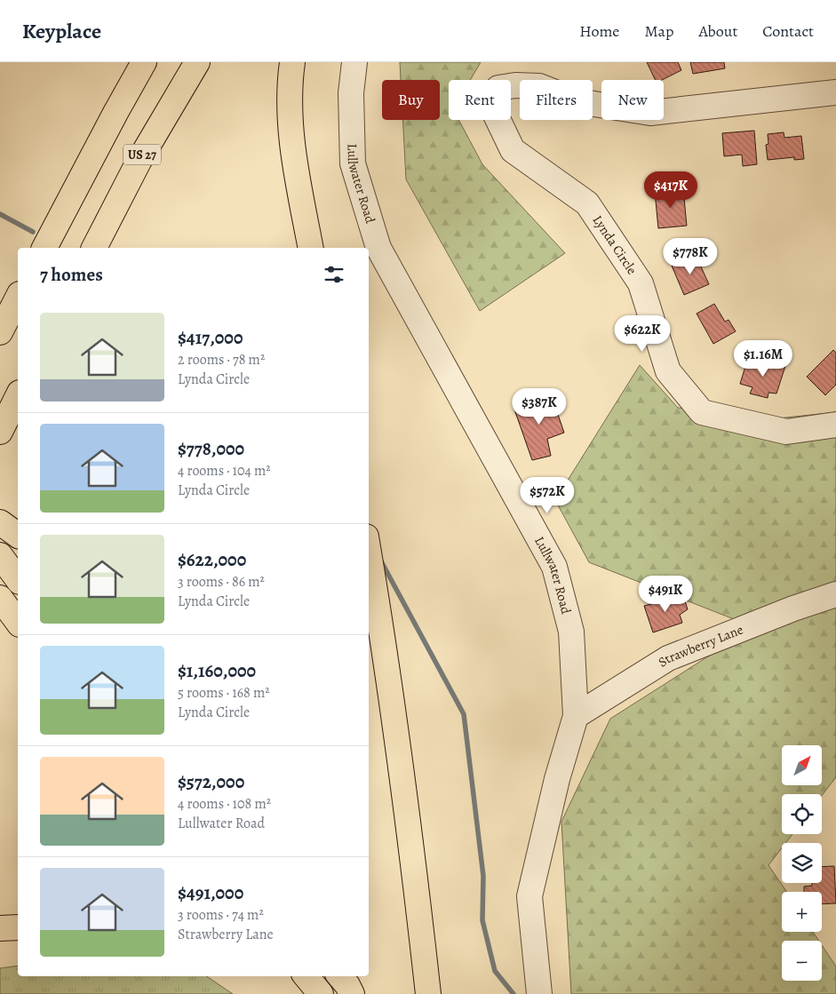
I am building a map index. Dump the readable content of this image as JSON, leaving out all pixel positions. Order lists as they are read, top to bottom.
{
  "streets": {
    "main road": ["US 27"],
    "street": ["Lullwater Road", "Lynda Circle", "Strawberry Lane"]
  },
  "crossings": [
    ["Lullwater Road", "Strawberry Lane"]
  ],
  "north": "top right",
  "page": {
    "header": "Keyplace",
    "nav": [
      "Home",
      "Map",
      "About",
      "Contact"
    ],
    "chip": [
      "Buy",
      "Rent",
      "Filters",
      "New"
    ],
    "price": [
      "$417K",
      "$778K",
      "$622K",
      "$1.16M",
      "$387K",
      "$572K",
      "$491K"
    ],
    "heading": "7 homes",
    "list": [
      {
        "name": "$417,000",
        "note": "2 rooms · 78 m² · Lynda Circle"
      },
      {
        "name": "$778,000",
        "note": "4 rooms · 104 m² · Lynda Circle"
      },
      {
        "name": "$622,000",
        "note": "3 rooms · 86 m² · Lynda Circle"
      },
      {
        "name": "$1,160,000",
        "note": "5 rooms · 168 m² · Lynda Circle"
      },
      {
        "name": "$572,000",
        "note": "4 rooms · 108 m² · Lullwater Road"
      },
      {
        "name": "$491,000",
        "note": "3 rooms · 74 m² · Strawberry Lane"
      }
    ],
    "map_buttons": ["+", "−"]
  }
}
